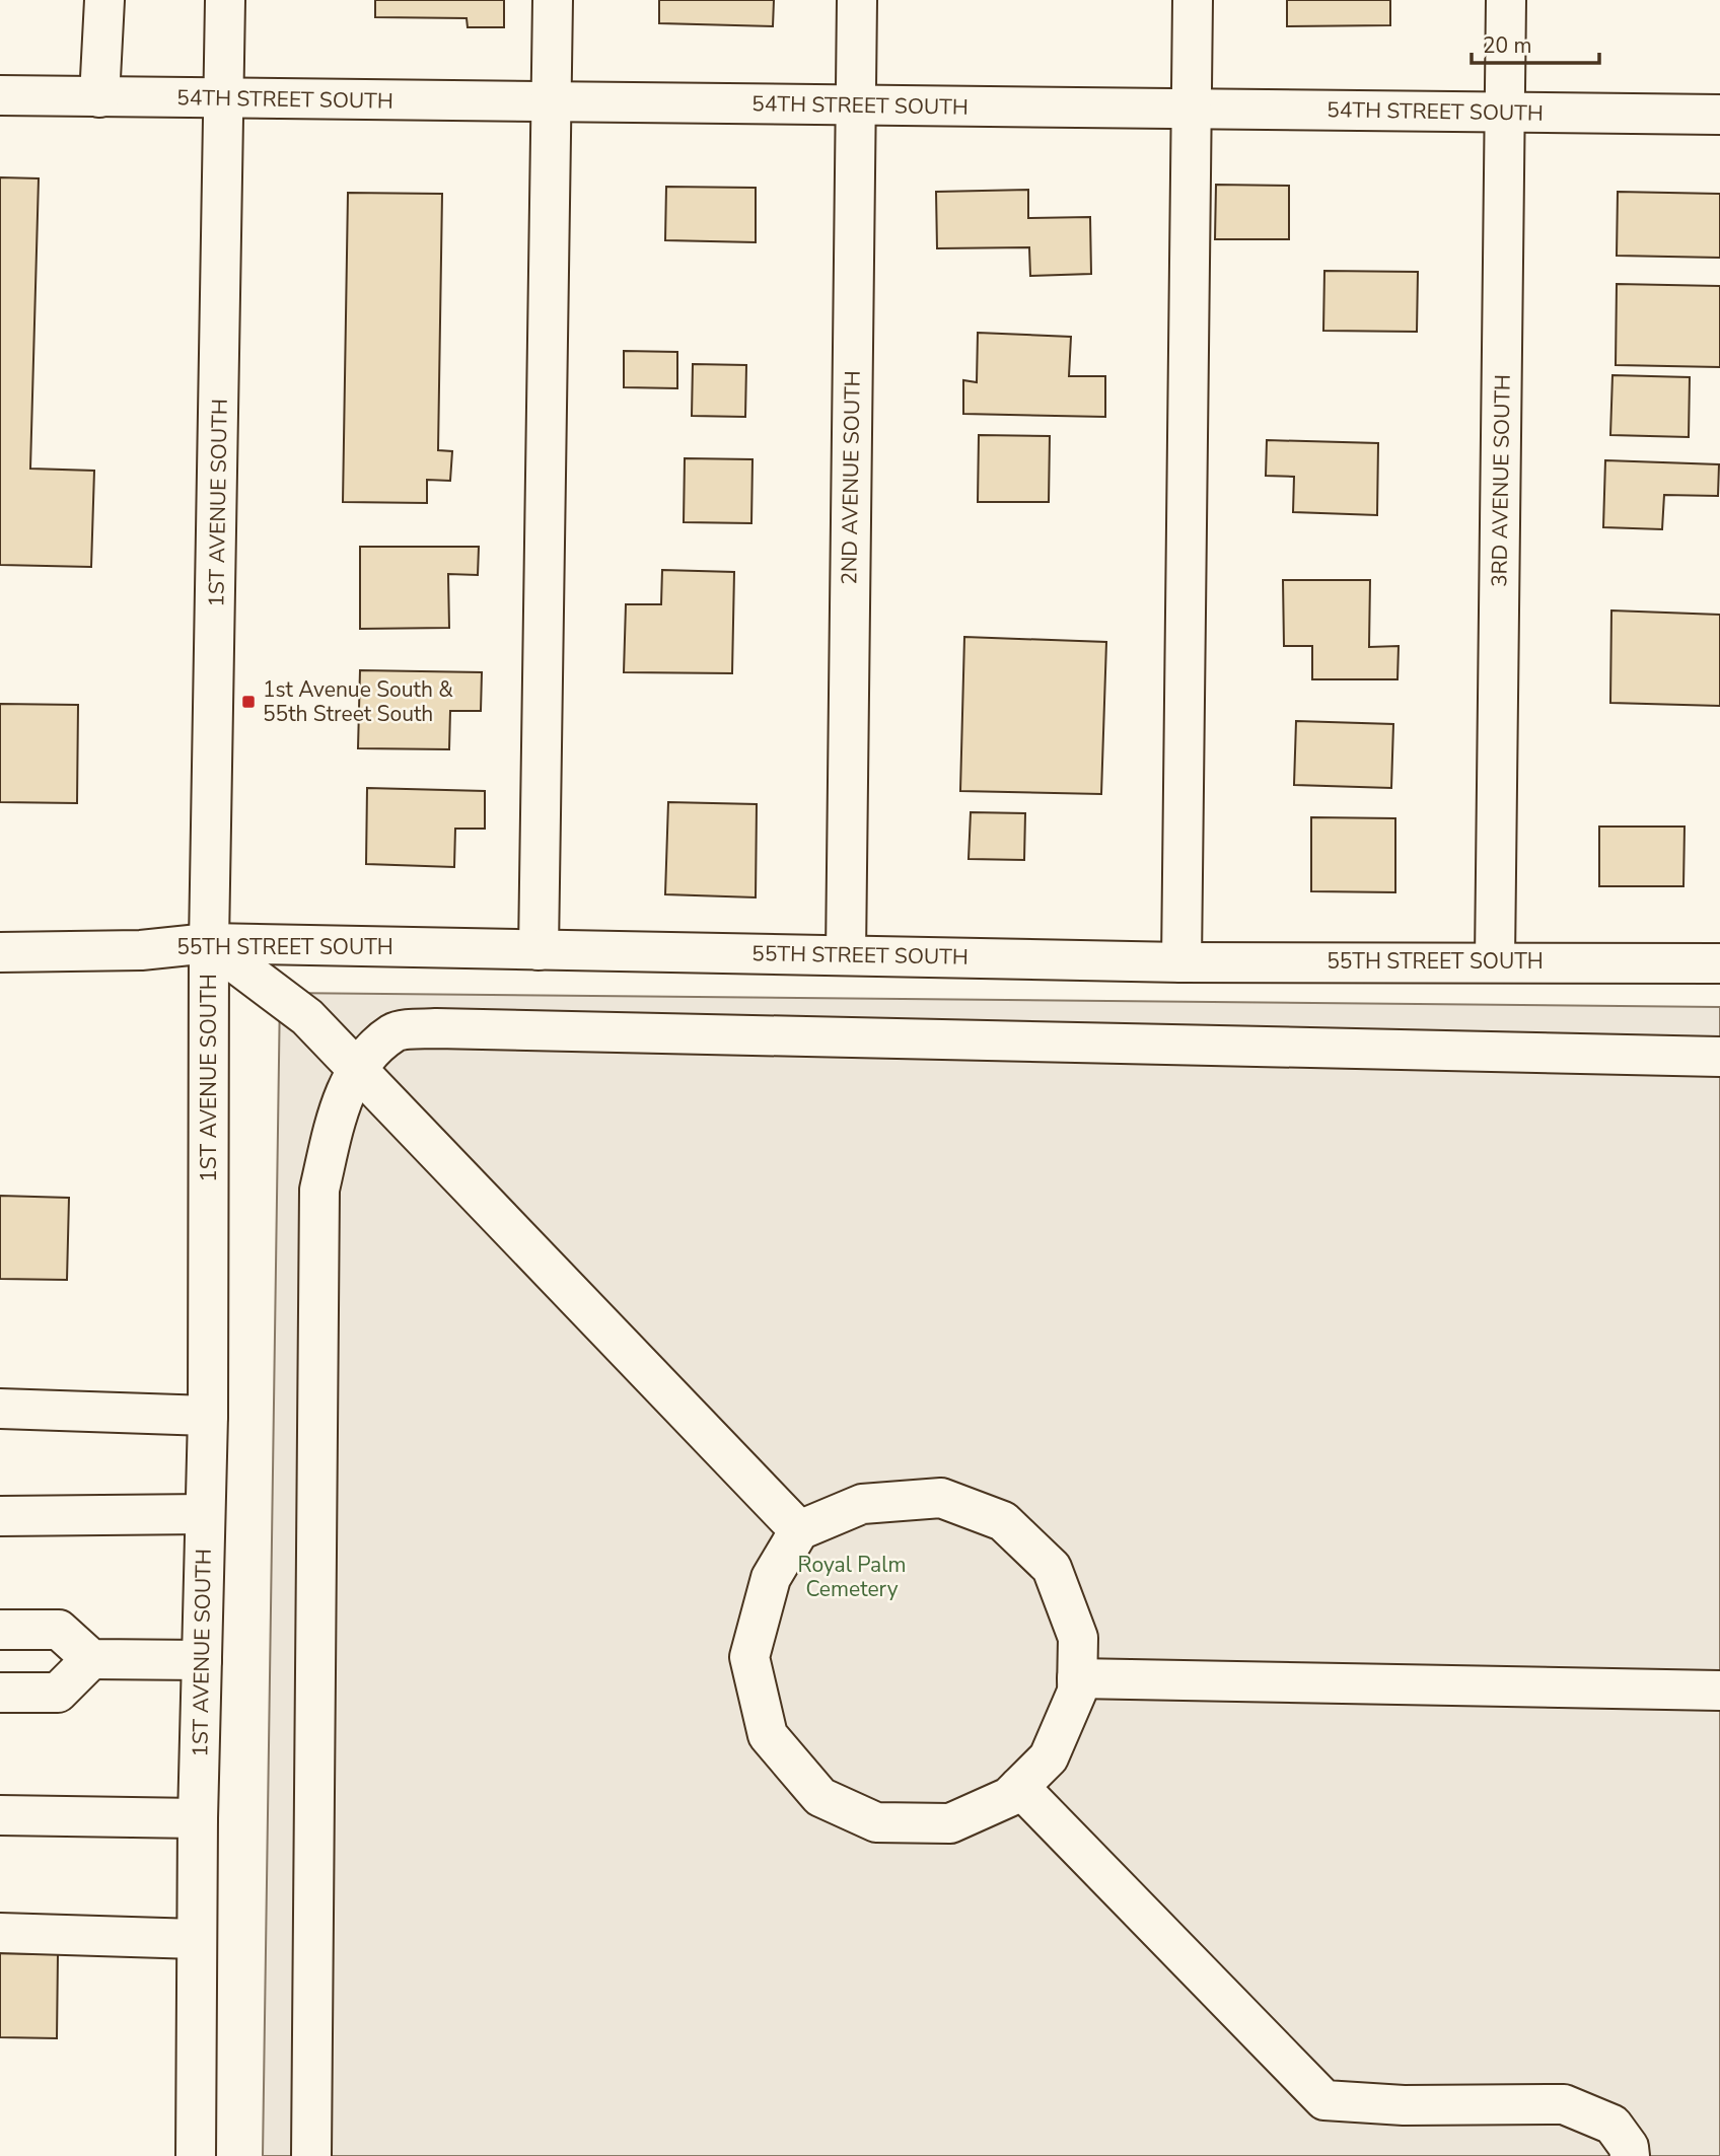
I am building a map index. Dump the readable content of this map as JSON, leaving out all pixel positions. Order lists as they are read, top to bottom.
{
  "streets": {
    "street": [
      "54TH STREET SOUTH",
      "2ND AVENUE SOUTH",
      "3RD AVENUE SOUTH",
      "1ST AVENUE SOUTH",
      "55TH STREET SOUTH"
    ]
  },
  "crossings": [
    ["54TH STREET SOUTH", "2ND AVENUE SOUTH"],
    ["54TH STREET SOUTH", "3RD AVENUE SOUTH"],
    ["54TH STREET SOUTH", "1ST AVENUE SOUTH"],
    ["2ND AVENUE SOUTH", "55TH STREET SOUTH"],
    ["3RD AVENUE SOUTH", "55TH STREET SOUTH"],
    ["1ST AVENUE SOUTH", "55TH STREET SOUTH"]
  ],
  "parks": ["Royal Palm Cemetery"],
  "places": {
    "transit": ["1st Avenue South & 55th Street South"]
  },
  "scale_bar": "20 m"
}
